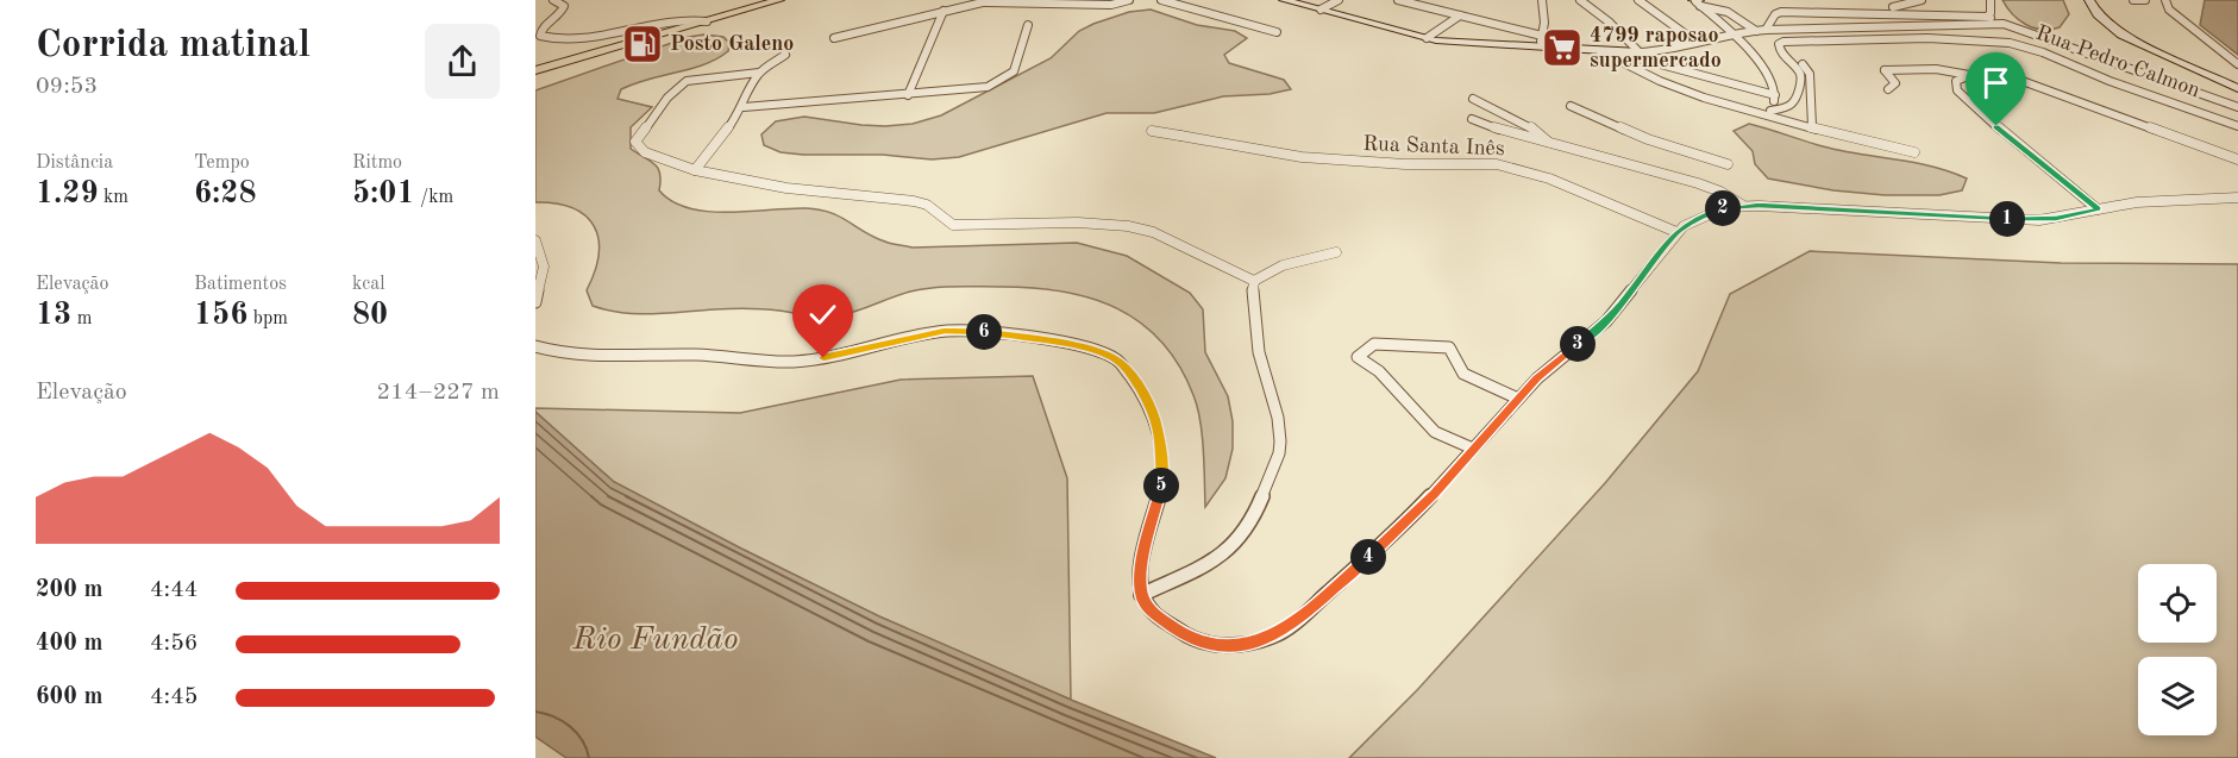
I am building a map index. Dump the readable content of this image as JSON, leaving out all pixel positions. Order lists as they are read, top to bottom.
{
  "streets": {
    "street": ["Rua Pedro Calmon", "Rua Santa Inês"]
  },
  "water": ["Rio Fundão"],
  "places": {
    "fuel station": ["Posto Galeno"],
    "supermarket": ["4799 raposao supermercado"]
  },
  "page": {
    "heading": ["Corrida matinal", "09:53"],
    "stats": [
      ["Distância", "1.29 km"],
      ["Tempo", "6:28"],
      ["Ritmo", "5:01 /km"],
      ["Elevação", "13 m"],
      ["Batimentos", "156 bpm"],
      ["kcal", "80"]
    ],
    "pins": [
      "2",
      "1",
      "6",
      "3",
      "5",
      "4"
    ],
    "chart": ["Elevação", "214–227 m"],
    "list": [
      {
        "name": "200 m",
        "note": "4:44"
      },
      {
        "name": "400 m",
        "note": "4:56"
      },
      {
        "name": "600 m",
        "note": "4:45"
      }
    ]
  }
}
